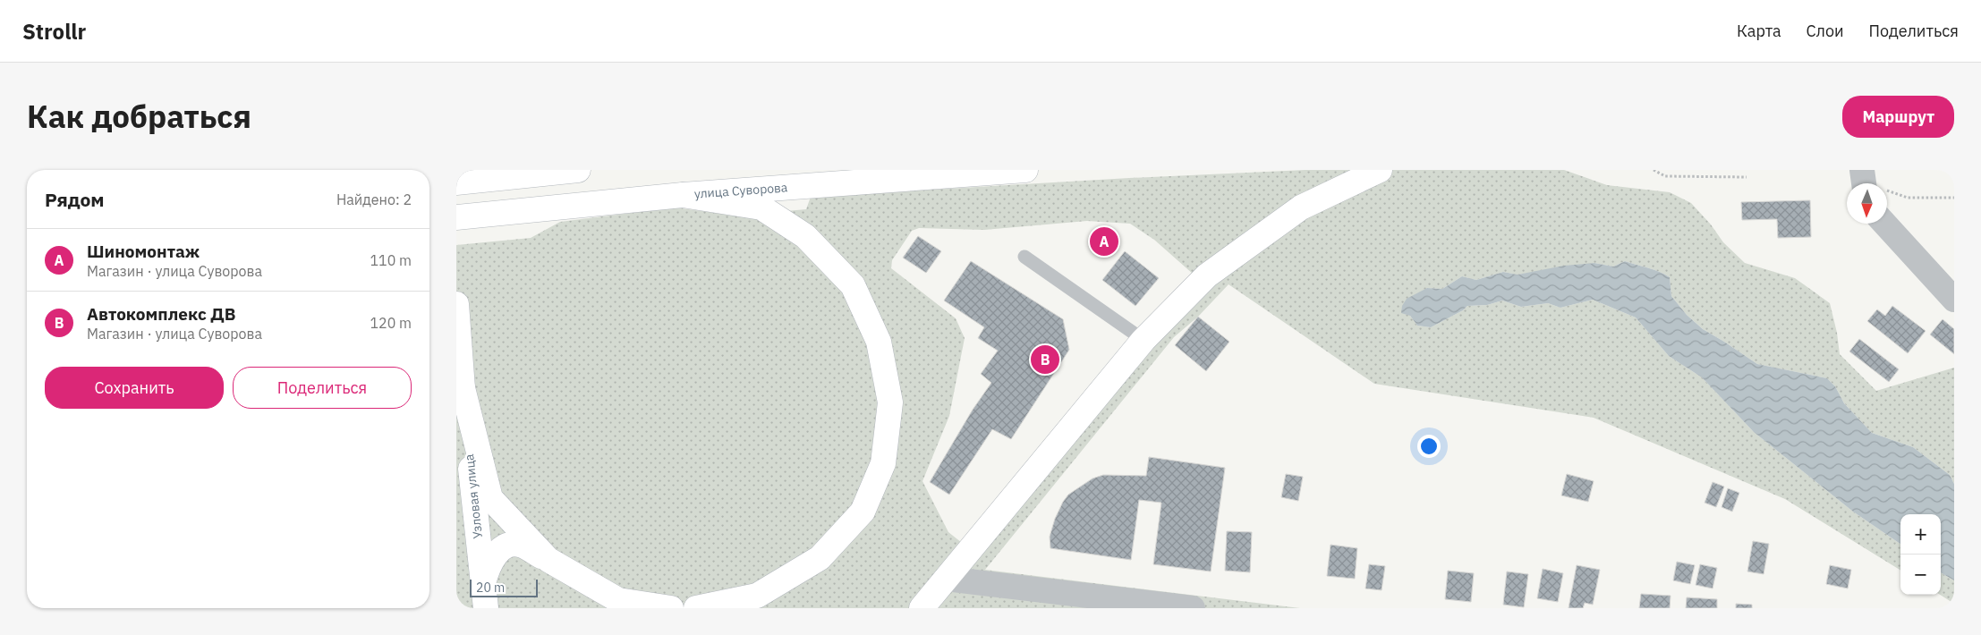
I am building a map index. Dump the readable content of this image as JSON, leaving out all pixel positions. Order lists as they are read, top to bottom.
{
  "streets": {
    "street": ["улица Суворова", "Узловая улица"]
  },
  "scale_bar": "20 m",
  "north": "bottom",
  "page": {
    "header": "Strollr",
    "nav": ["Карта", "Слои", "Поделиться"],
    "title": "Как добраться",
    "buttons": [
      "Маршрут",
      ["Сохранить", "Поделиться"]
    ],
    "heading": ["Рядом", "Найдено: 2"],
    "pins": ["A", "B"],
    "list": [
      {
        "mark": "A",
        "name": "Шиномонтаж",
        "note": "Магазин · улица Суворова",
        "value": "110 m"
      },
      {
        "mark": "B",
        "name": "Автокомплекс ДВ",
        "note": "Магазин · улица Суворова",
        "value": "120 m"
      }
    ],
    "map_buttons": ["+", "−"],
    "scale": "20 m"
  }
}
